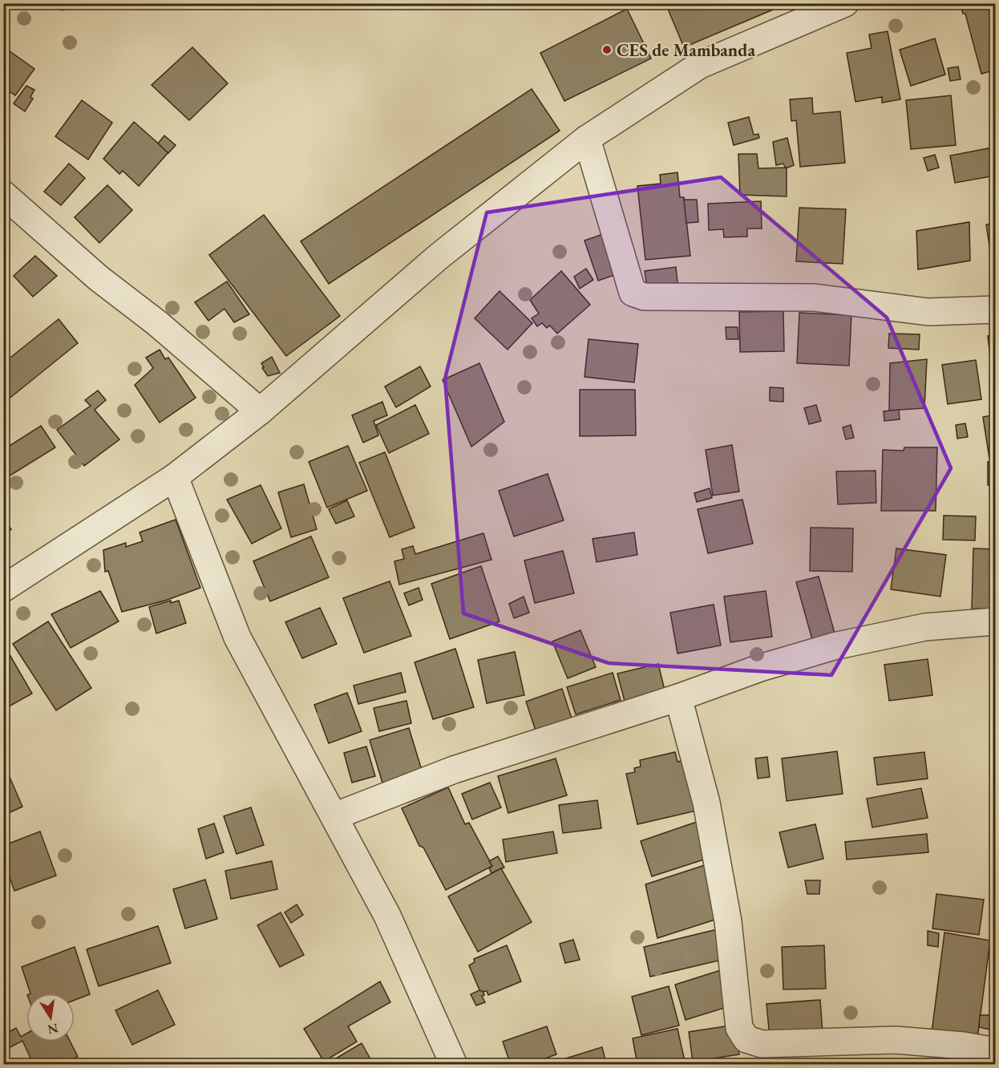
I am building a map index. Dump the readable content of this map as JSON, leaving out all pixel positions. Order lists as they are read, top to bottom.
{
  "places": ["CES de Mambanda"],
  "north": "bottom"
}
